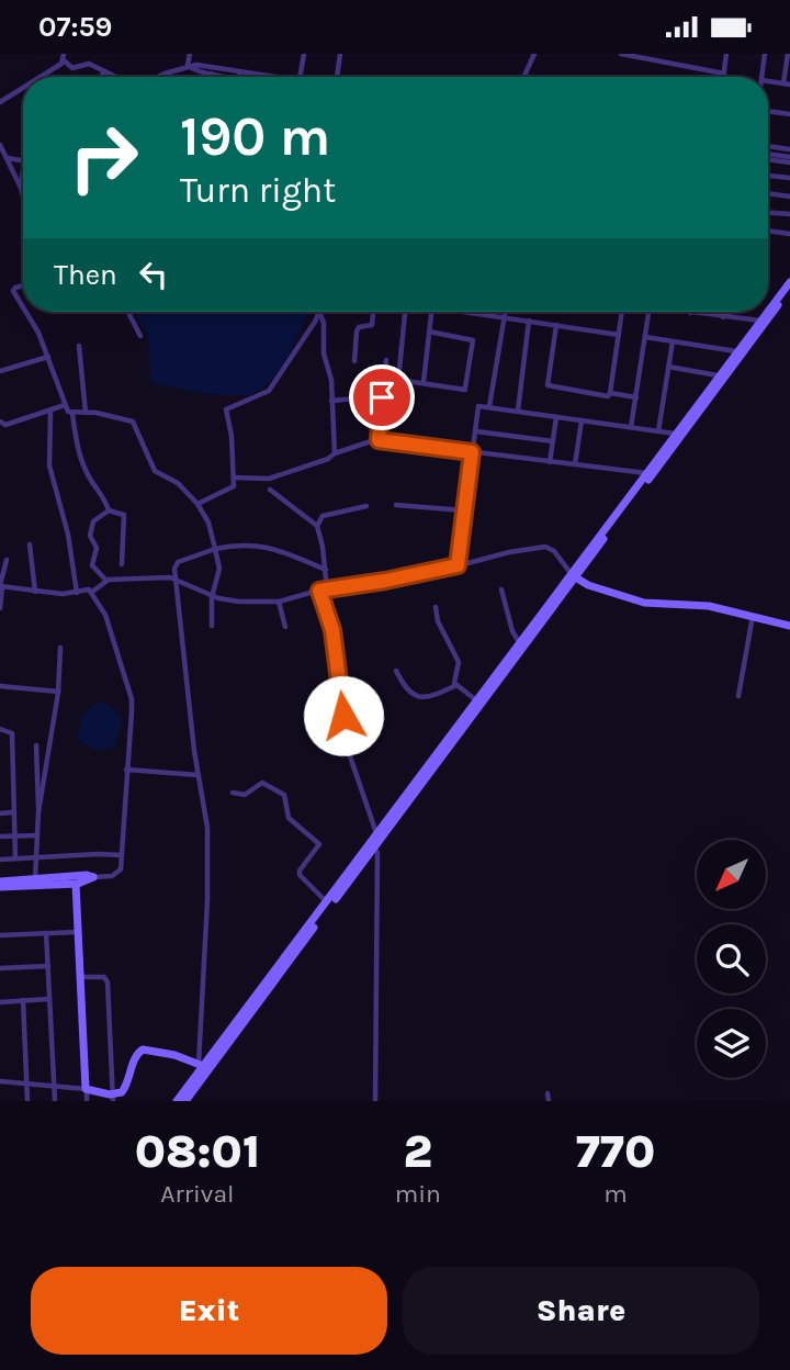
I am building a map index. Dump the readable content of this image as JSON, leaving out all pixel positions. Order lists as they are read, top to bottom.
{
  "north": "bottom left",
  "page": {
    "status": "07:59",
    "turn": ["190 m", "Turn right"],
    "then": "Then",
    "eta": [
      "08:01",
      "Arrival",
      "2",
      "min",
      "770",
      "m"
    ],
    "buttons": ["Exit", "Share"]
  }
}
